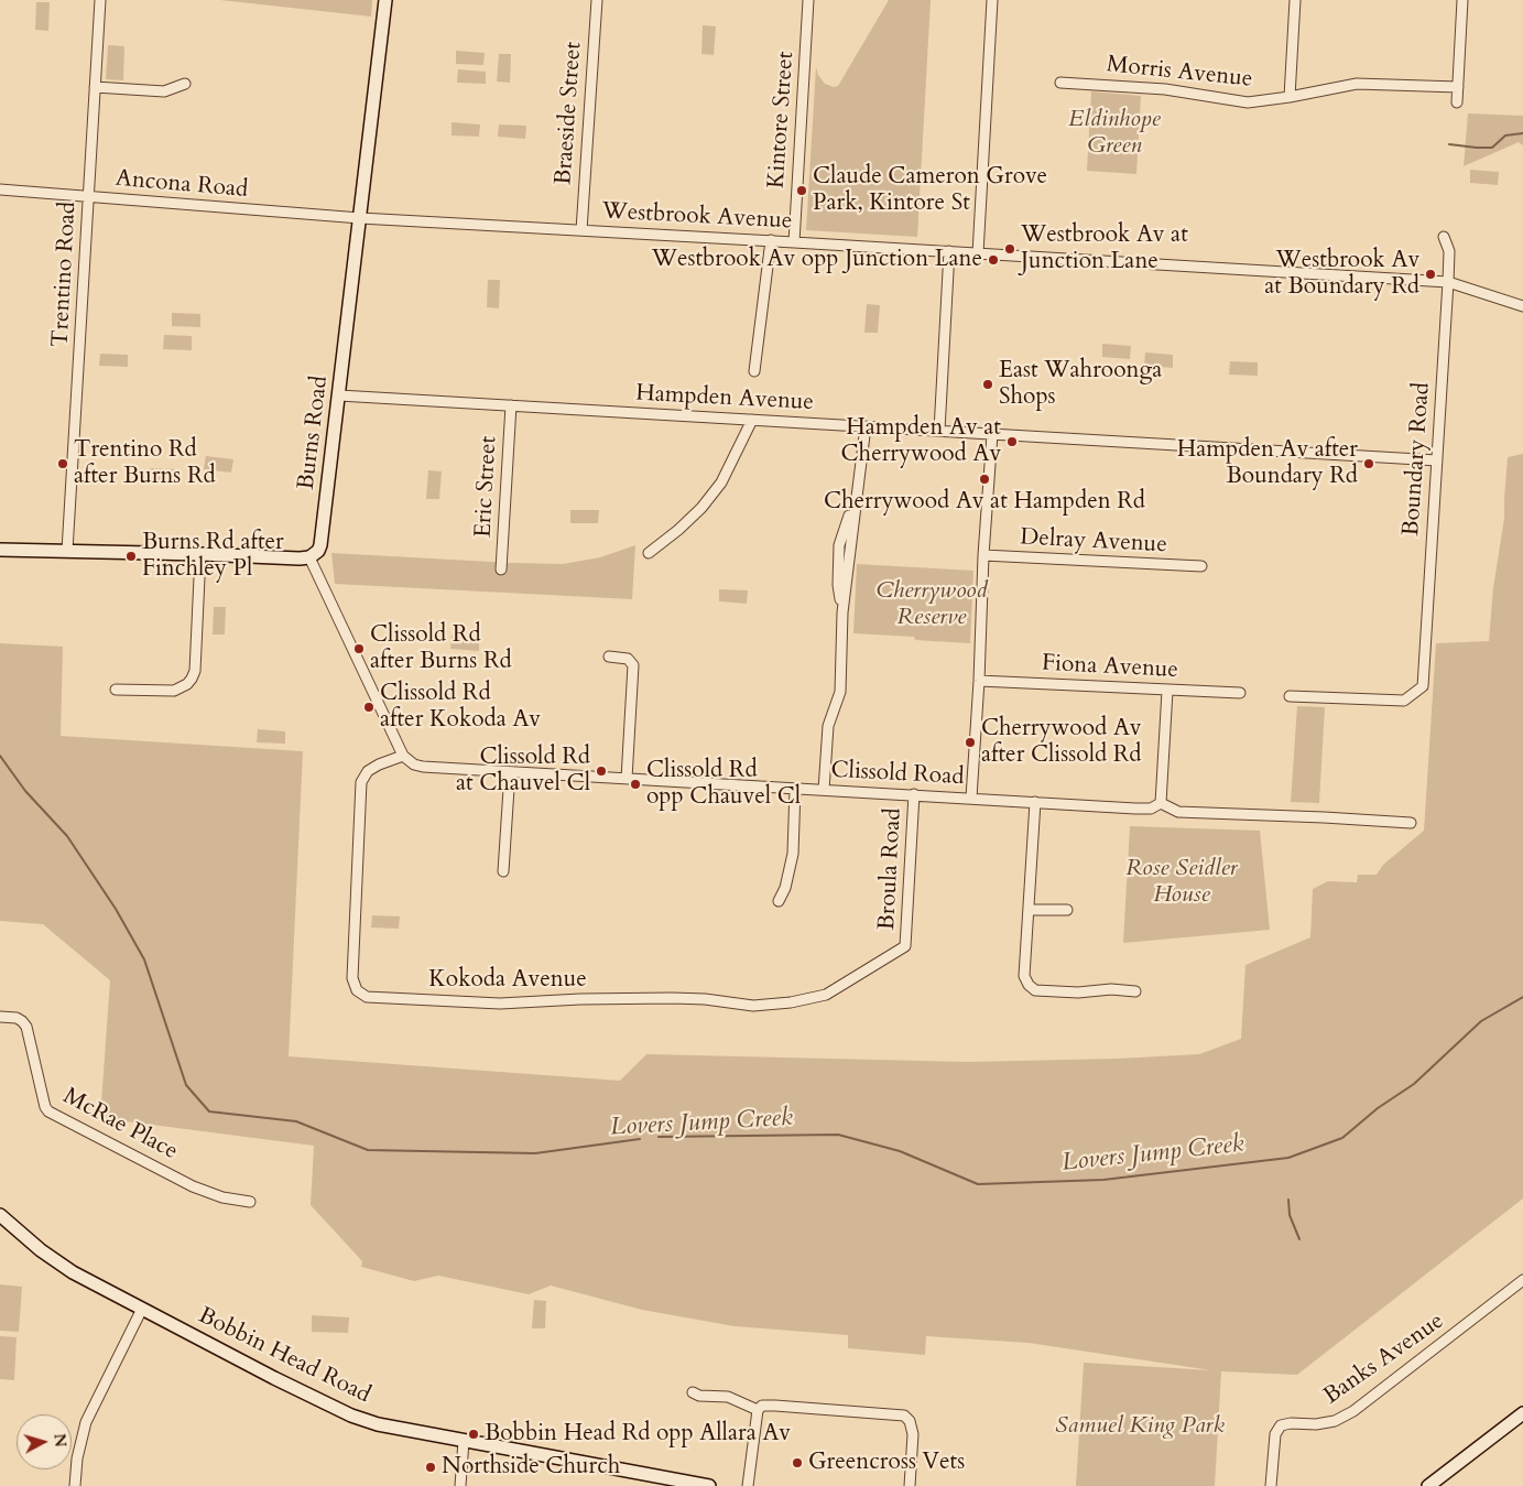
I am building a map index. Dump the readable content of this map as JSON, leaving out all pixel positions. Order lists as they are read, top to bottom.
{
  "streets": {
    "main road": ["Burns Road", "Bobbin Head Road"],
    "street": [
      "Morris Avenue",
      "Braeside Street",
      "Kintore Street",
      "Ancona Road",
      "Westbrook Avenue",
      "Trentino Road",
      "Hampden Avenue",
      "Boundary Road",
      "Eric Street",
      "Delray Avenue",
      "Fiona Avenue",
      "Clissold Road",
      "Broula Road",
      "Kokoda Avenue",
      "McRae Place",
      "Banks Avenue"
    ]
  },
  "crossings": [
    ["Braeside Street", "Westbrook Avenue"],
    ["Kintore Street", "Westbrook Avenue"],
    ["Ancona Road", "Westbrook Avenue"],
    ["Ancona Road", "Trentino Road"],
    ["Ancona Road", "Burns Road"],
    ["Westbrook Avenue", "Burns Road"],
    ["Westbrook Avenue", "Boundary Road"],
    ["Hampden Avenue", "Burns Road"],
    ["Hampden Avenue", "Boundary Road"],
    ["Hampden Avenue", "Eric Street"],
    ["Clissold Road", "Broula Road"],
    ["Clissold Road", "Kokoda Avenue"],
    ["Broula Road", "Kokoda Avenue"]
  ],
  "water": ["Lovers Jump Creek"],
  "parks": [
    "Eldinhope Green",
    "Cherrywood Reserve",
    "Rose Seidler House",
    "Samuel King Park"
  ],
  "places": [
    "Claude Cameron Grove Park, Kintore St",
    "Westbrook Av at Junction Lane",
    "Westbrook Av opp Junction Lane",
    "Westbrook Av at Boundary Rd",
    "East Wahroonga Shops",
    "Hampden Av at Cherrywood Av",
    "Trentino Rd after Burns Rd",
    "Hampden Av after Boundary Rd",
    "Cherrywood Av at Hampden Rd",
    "Burns Rd after Finchley Pl",
    "Clissold Rd after Burns Rd",
    "Clissold Rd after Kokoda Av",
    "Cherrywood Av after Clissold Rd",
    "Clissold Rd at Chauvel Cl",
    "Clissold Rd opp Chauvel Cl",
    "Bobbin Head Rd opp Allara Av",
    "Greencross Vets",
    "Northside Church"
  ],
  "north": "right"
}
